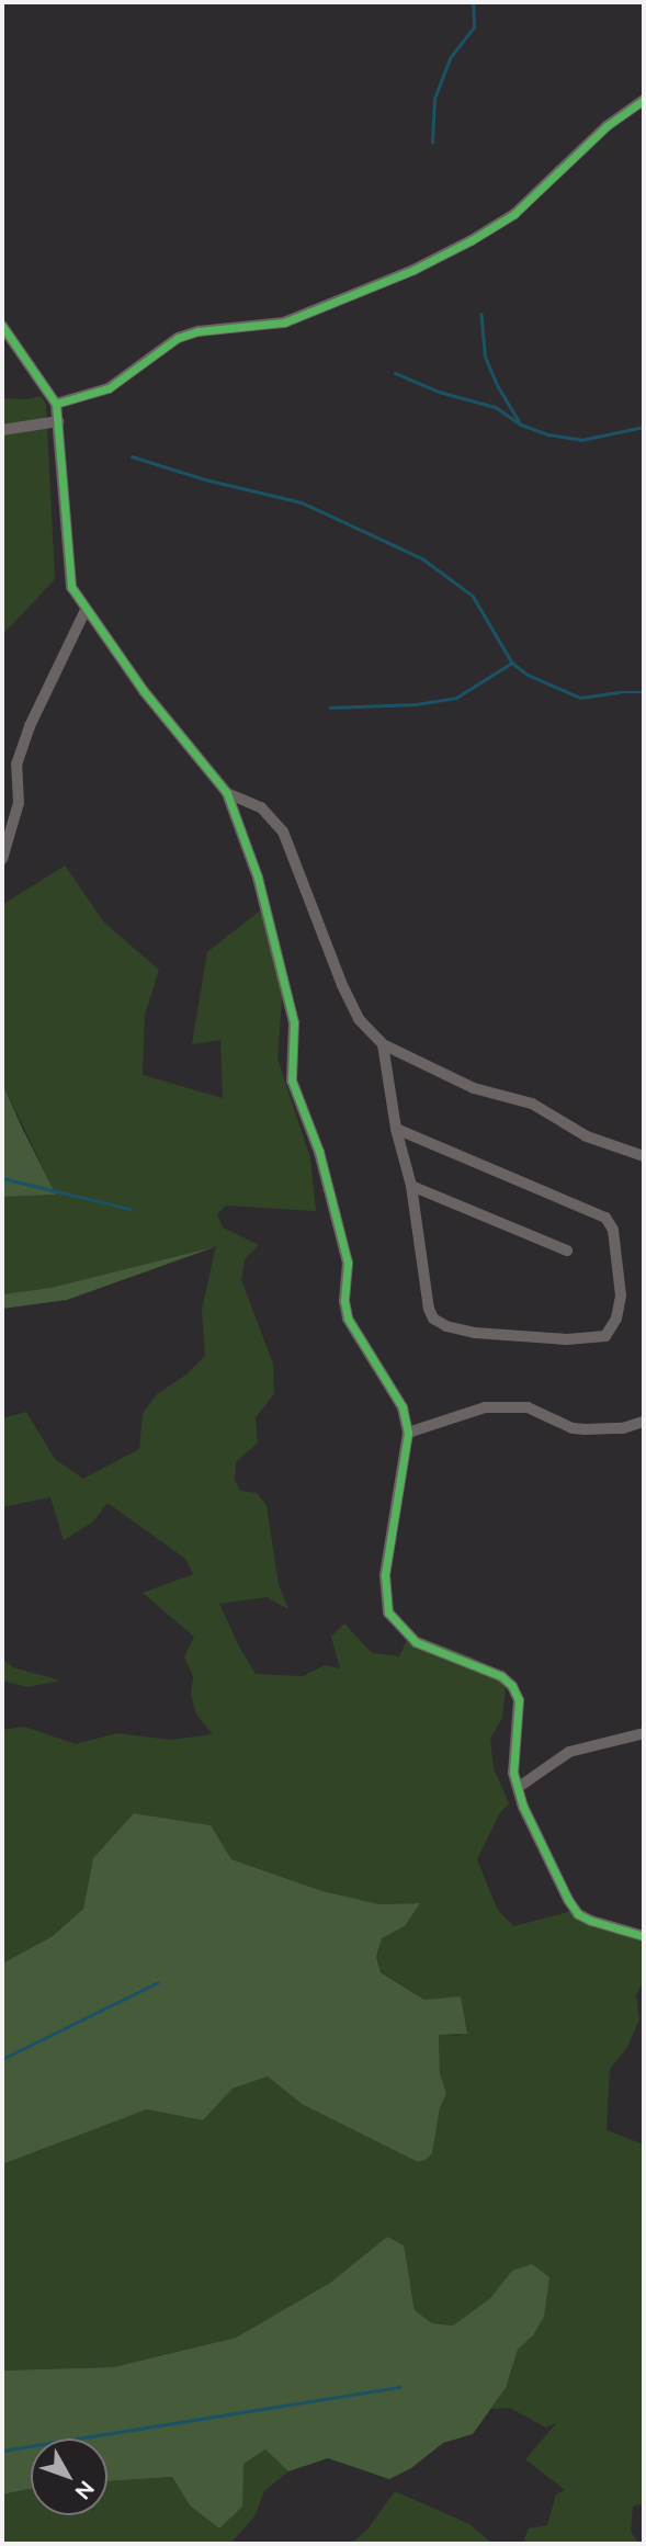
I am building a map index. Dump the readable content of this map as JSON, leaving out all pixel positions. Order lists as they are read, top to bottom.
{
  "north": "bottom right"
}
